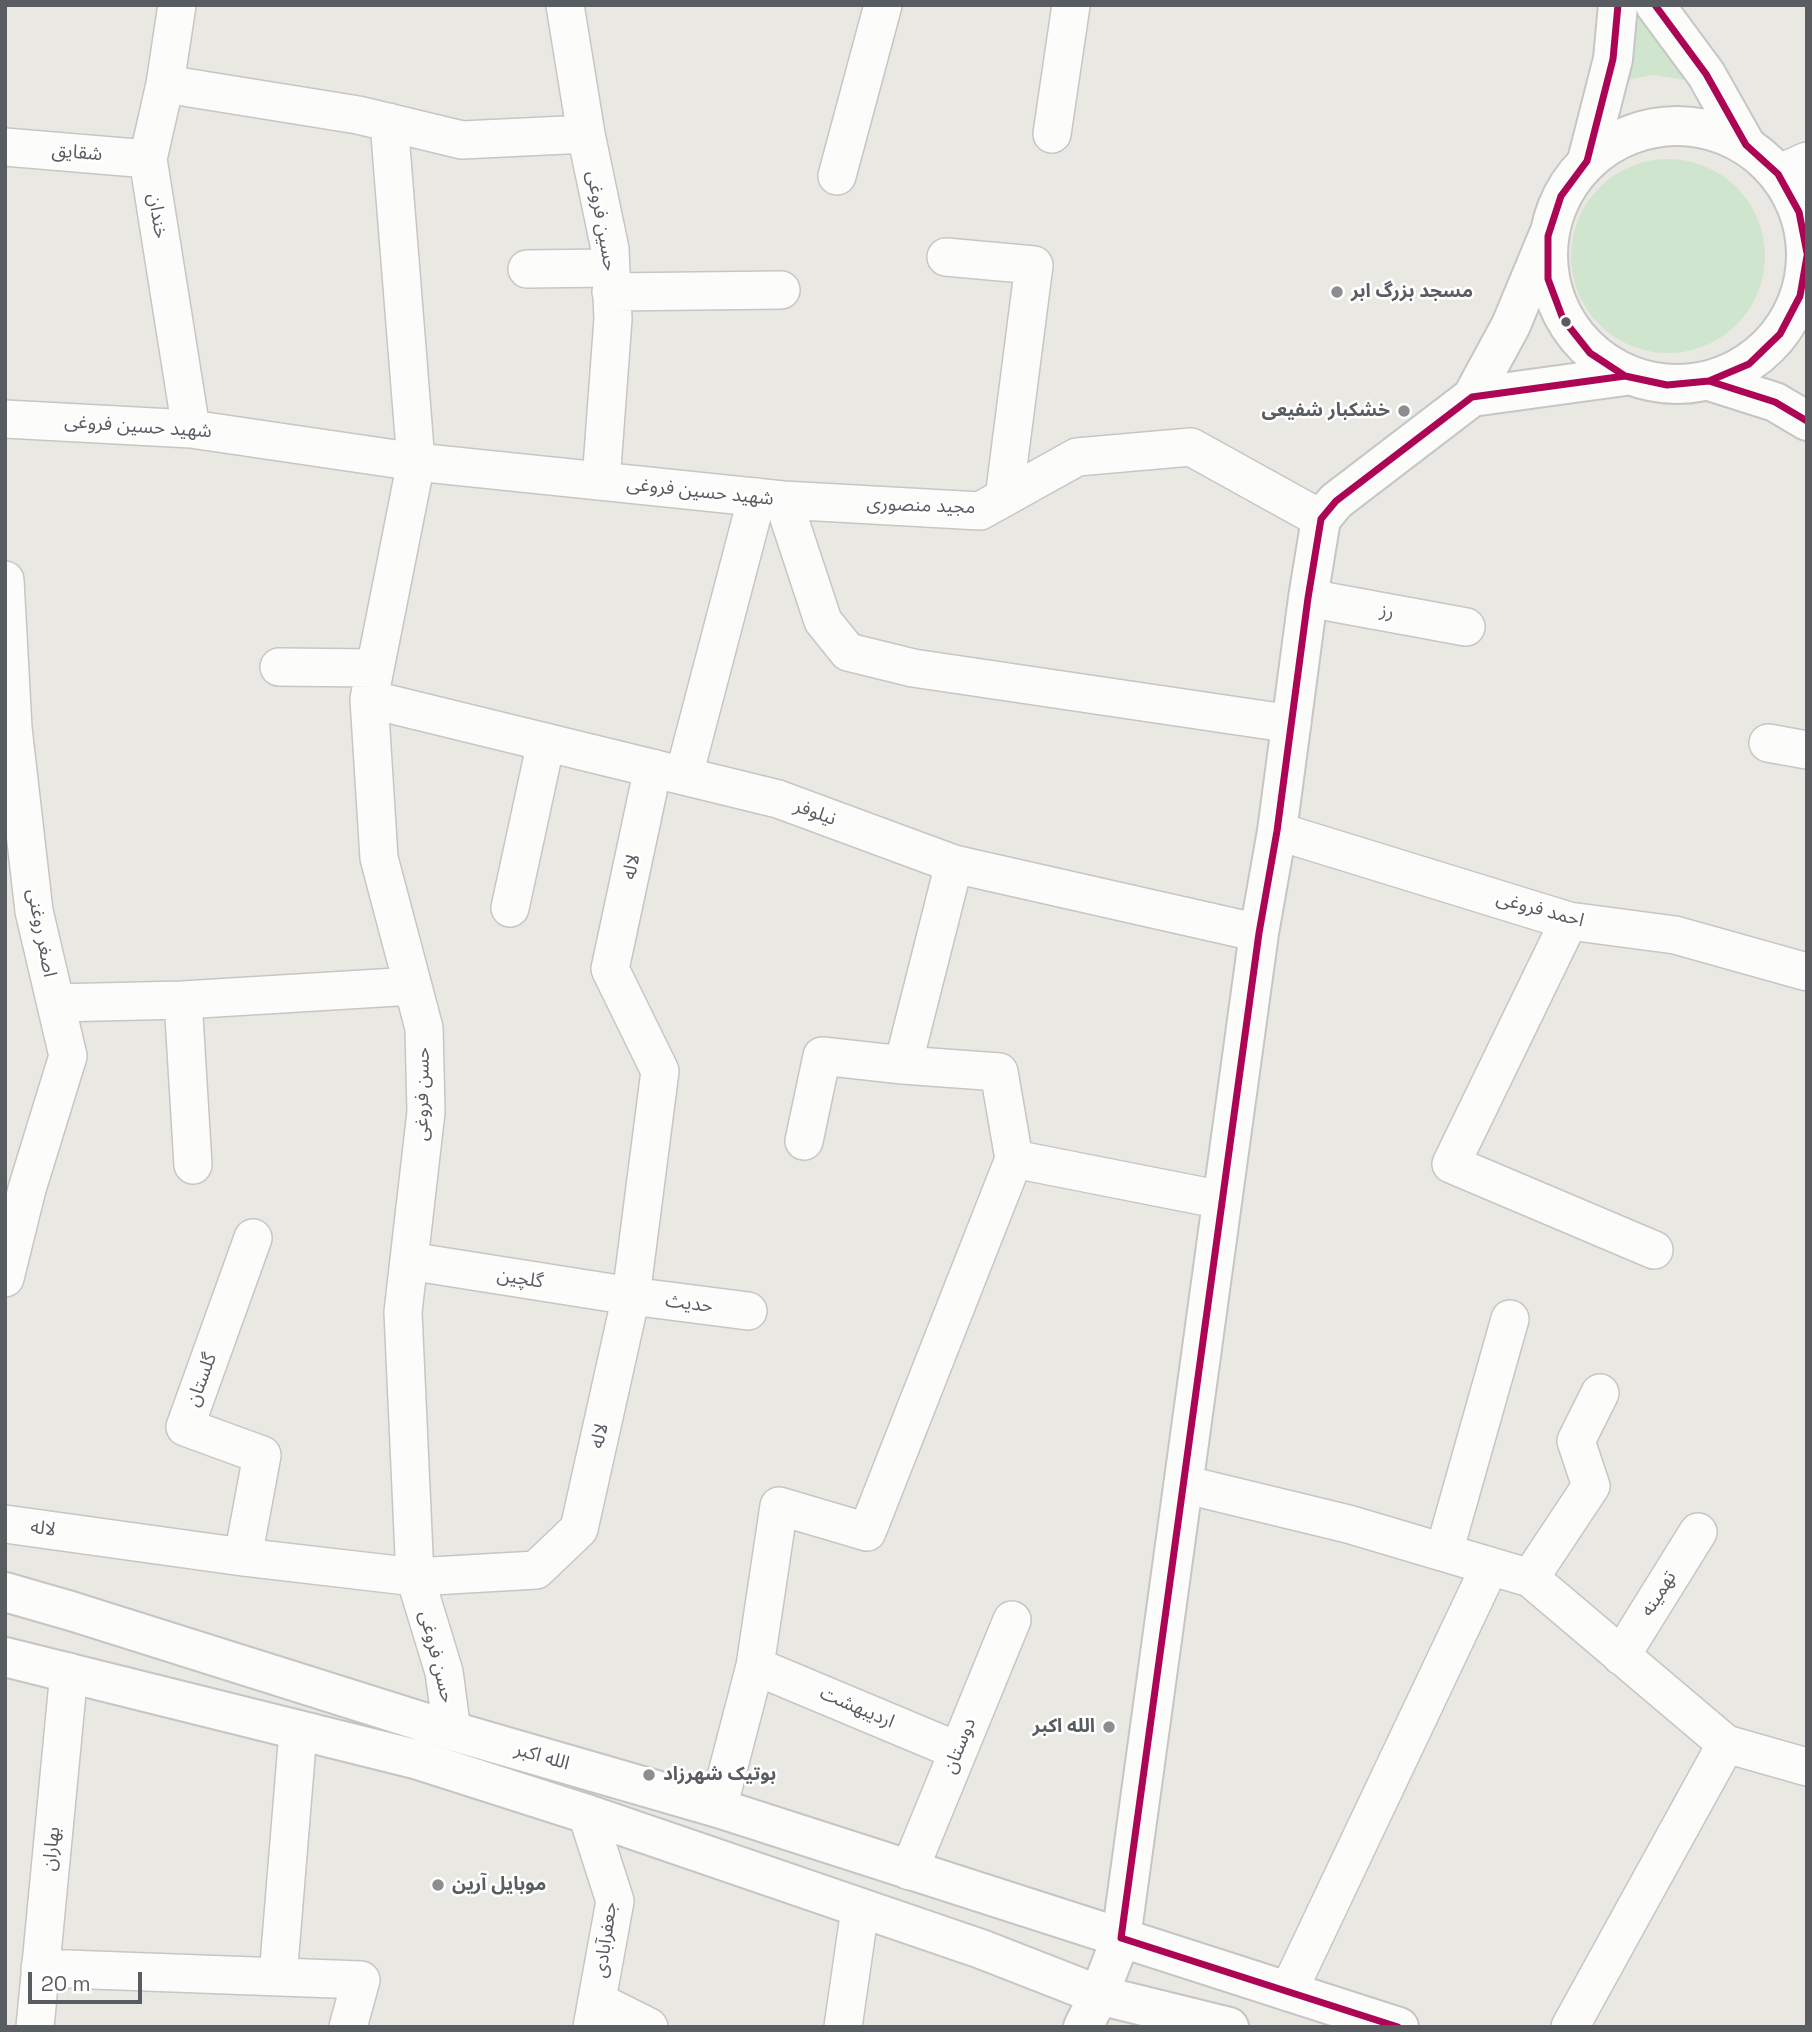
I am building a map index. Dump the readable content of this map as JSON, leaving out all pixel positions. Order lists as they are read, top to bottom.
{
  "streets": {
    "main road": ["الله اکبر"],
    "street": [
      "شقایق",
      "خندان",
      "حسین فروغی",
      "شهید حسین فروغی",
      "مجید منصوری",
      "رز",
      "نیلوفر",
      "لاله",
      "احمد فروغی",
      "اصغر روغنی",
      "حسن فروغی",
      "گلچین",
      "حدیث",
      "گلستان",
      "تهمینه",
      "اردیبهشت",
      "دوستان",
      "بهاران",
      "جعفرآبادی"
    ]
  },
  "crossings": [
    ["شقایق", "خندان"],
    ["خندان", "شهید حسین فروغی"],
    ["حسین فروغی", "شهید حسین فروغی"],
    ["شهید حسین فروغی", "مجید منصوری"],
    ["شهید حسین فروغی", "لاله"],
    ["شهید حسین فروغی", "حسن فروغی"],
    ["مجید منصوری", "لاله"],
    ["نیلوفر", "لاله"],
    ["نیلوفر", "حسن فروغی"],
    ["لاله", "حسن فروغی"],
    ["لاله", "گلچین"],
    ["لاله", "حدیث"],
    ["لاله", "گلستان"],
    ["حسن فروغی", "گلچین"],
    ["حسن فروغی", "الله اکبر"],
    ["گلچین", "حدیث"],
    ["اردیبهشت", "دوستان"],
    ["دوستان", "الله اکبر"],
    ["الله اکبر", "بهاران"],
    ["الله اکبر", "جعفرآبادی"]
  ],
  "places": [
    "مسجد بزرگ ابر",
    "خشکبار شفیعی",
    "الله اکبر",
    "بوتیک شهرزاد",
    "موبایل آرین"
  ],
  "scale_bar": "20 m"
}
